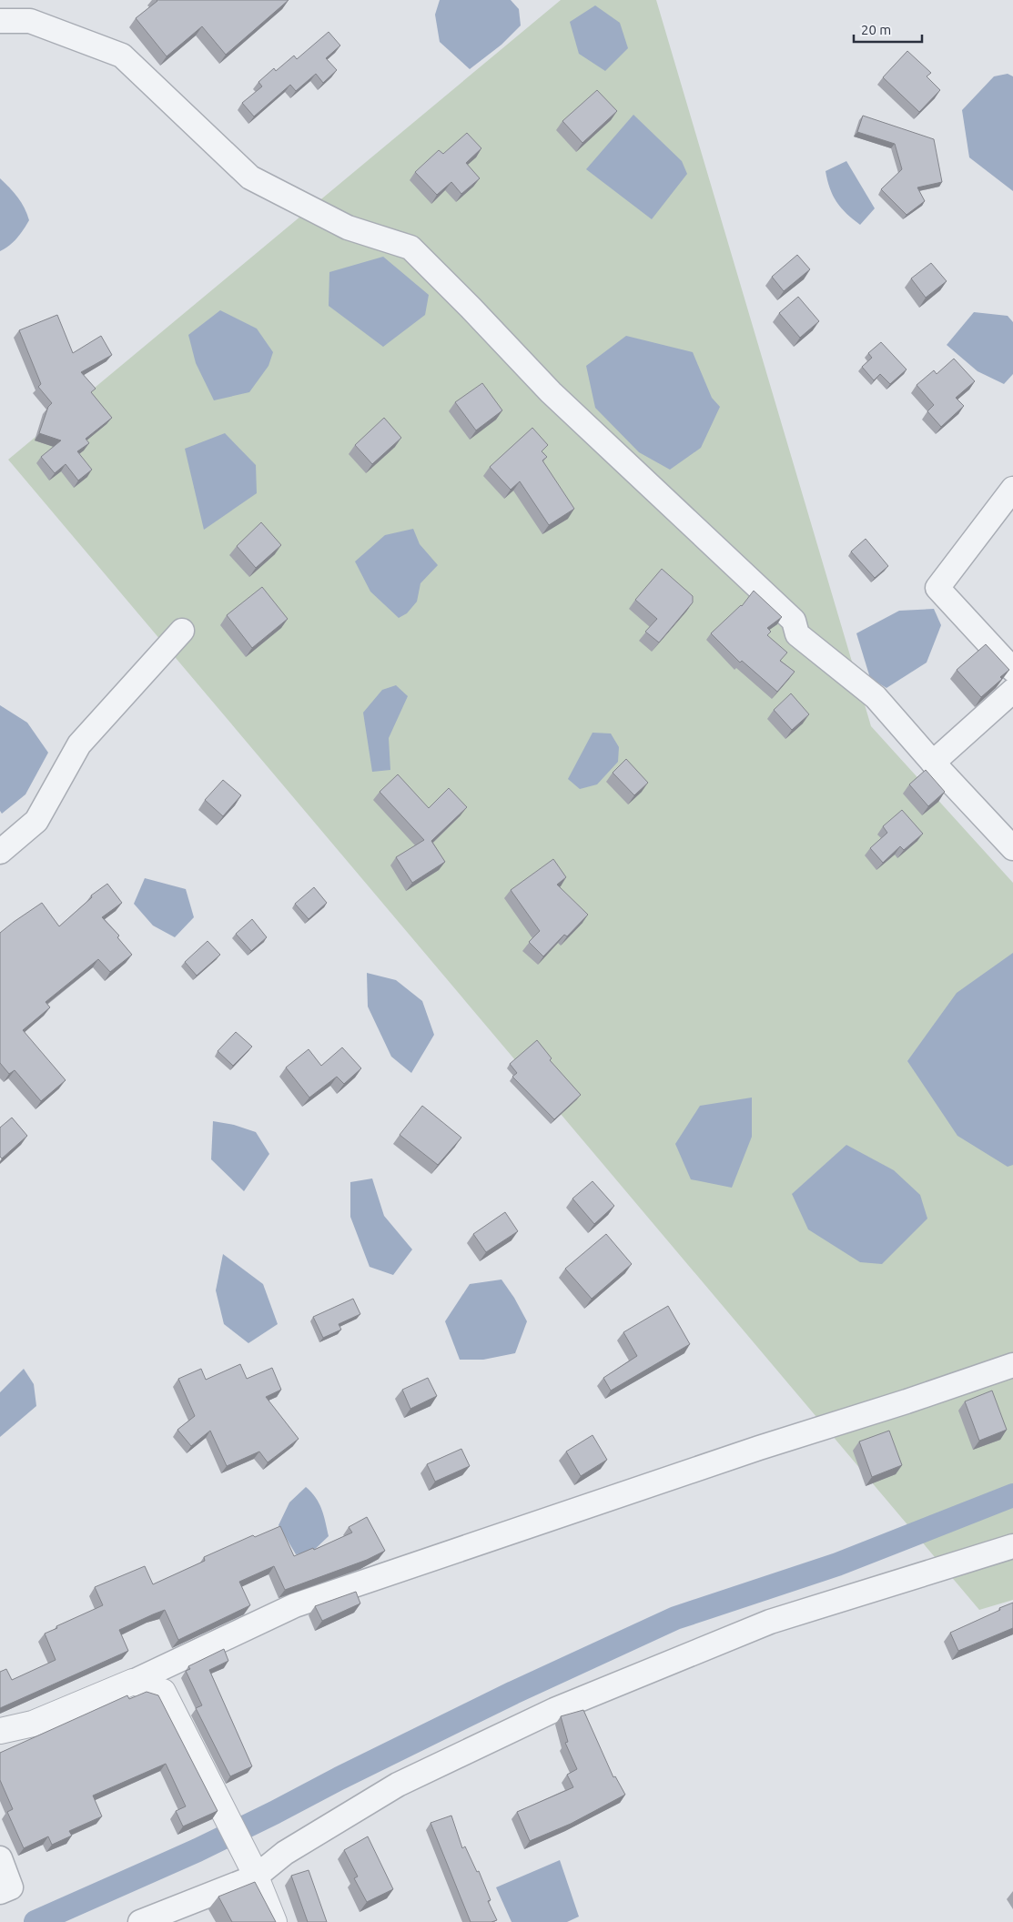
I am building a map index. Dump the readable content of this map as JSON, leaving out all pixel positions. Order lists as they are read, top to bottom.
{
  "scale_bar": "20 m"
}
